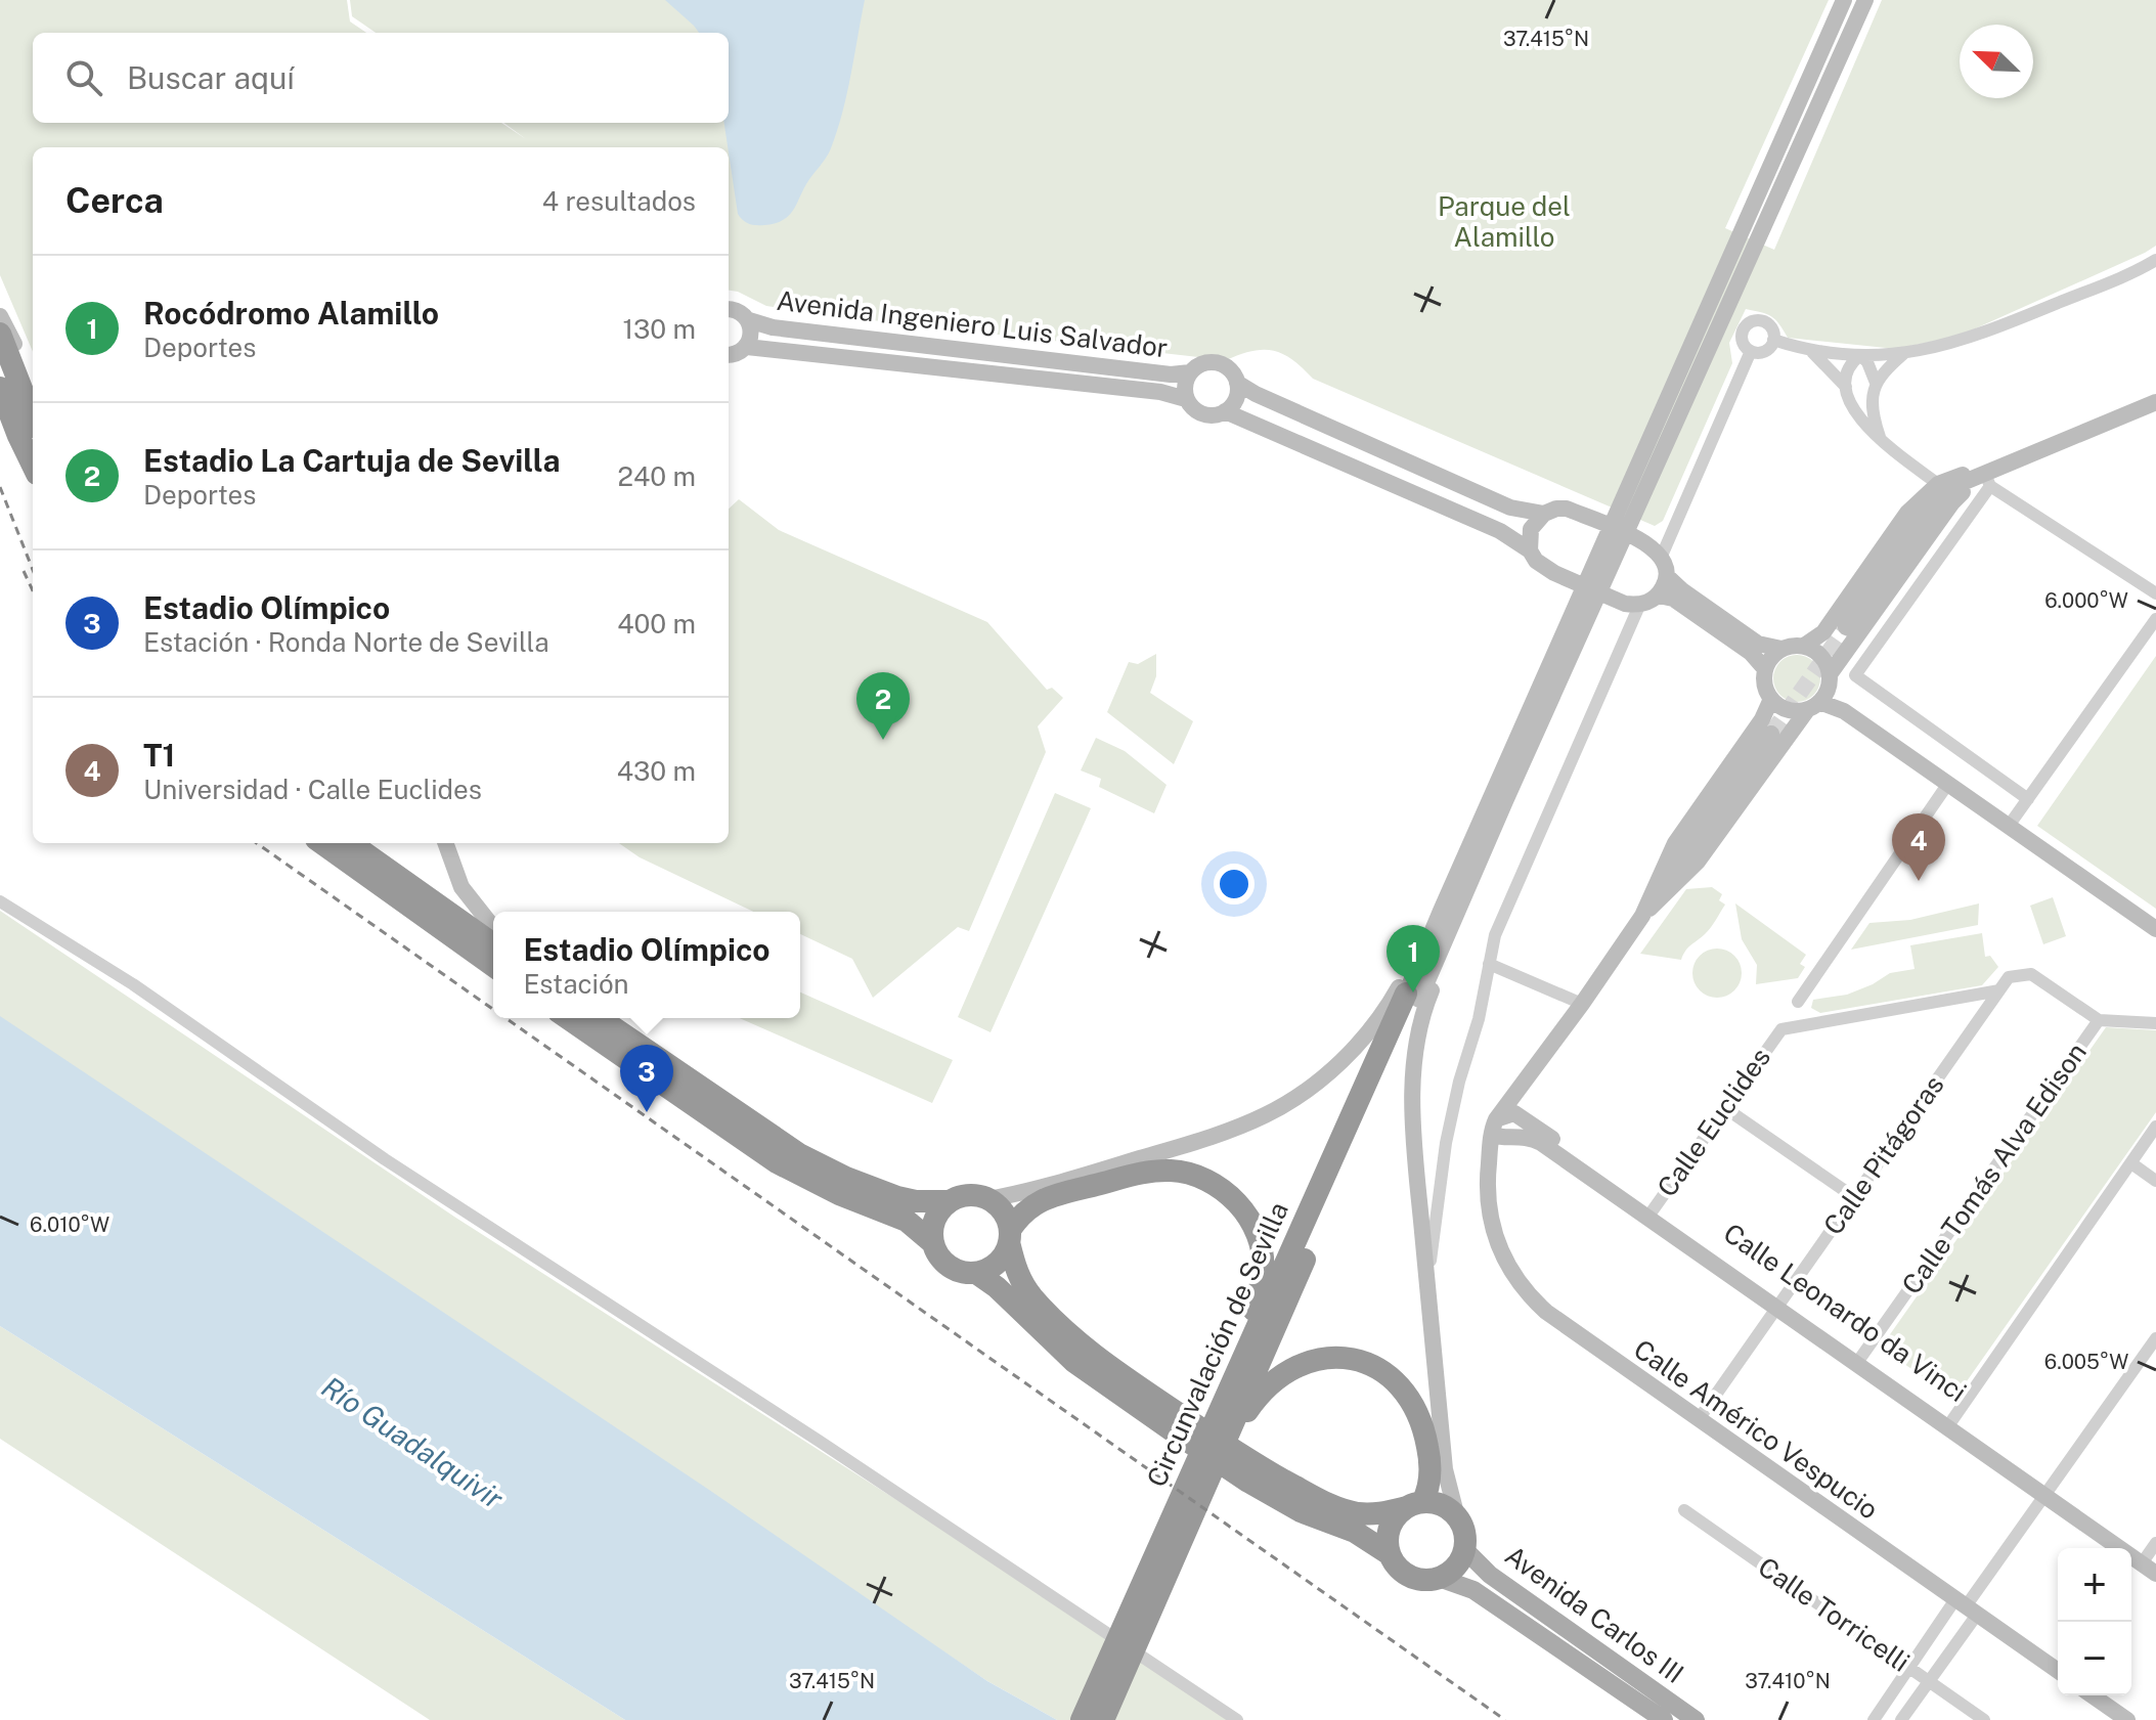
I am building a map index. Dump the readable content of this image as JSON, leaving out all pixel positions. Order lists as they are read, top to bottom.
{
  "streets": {
    "highway": ["Circunvalación de Sevilla"],
    "main road": ["Avenida Carlos III"],
    "street": [
      "Avenida Ingeniero Luis Salvador",
      "Calle Euclides",
      "Calle Pitágoras",
      "Calle Tomás Alva Edison",
      "Calle Leonardo da Vinci",
      "Calle Américo Vespucio",
      "Calle Torricelli"
    ]
  },
  "crossings": [
    ["Calle Euclides", "Calle Pitágoras"],
    ["Calle Euclides", "Calle Leonardo da Vinci"],
    ["Calle Pitágoras", "Calle Leonardo da Vinci"],
    ["Calle Pitágoras", "Calle Américo Vespucio"],
    ["Calle Tomás Alva Edison", "Calle Leonardo da Vinci"],
    ["Calle Leonardo da Vinci", "Calle Américo Vespucio"]
  ],
  "water": ["Río Guadalquivir"],
  "parks": ["Parque del Alamillo"],
  "north": "top left",
  "page": {
    "search": "Buscar aquí",
    "heading": ["Cerca", "4 resultados"],
    "list": [
      {
        "mark": "1",
        "name": "Rocódromo Alamillo",
        "note": "Deportes",
        "value": "130 m"
      },
      {
        "mark": "2",
        "name": "Estadio La Cartuja de Sevilla",
        "note": "Deportes",
        "value": "240 m"
      },
      {
        "mark": "3",
        "name": "Estadio Olímpico",
        "note": "Estación · Ronda Norte de Sevilla",
        "value": "400 m"
      },
      {
        "mark": "4",
        "name": "T1",
        "note": "Universidad · Calle Euclides",
        "value": "430 m"
      }
    ],
    "pins": [
      "2",
      "4",
      "1",
      "3"
    ],
    "popup": ["Estadio Olímpico", "Estación"],
    "map_buttons": ["+", "−"]
  },
  "coordinates": [
    "37.415°N",
    "6.000°W",
    "6.010°W",
    "6.005°W",
    "37.410°N"
  ]
}
